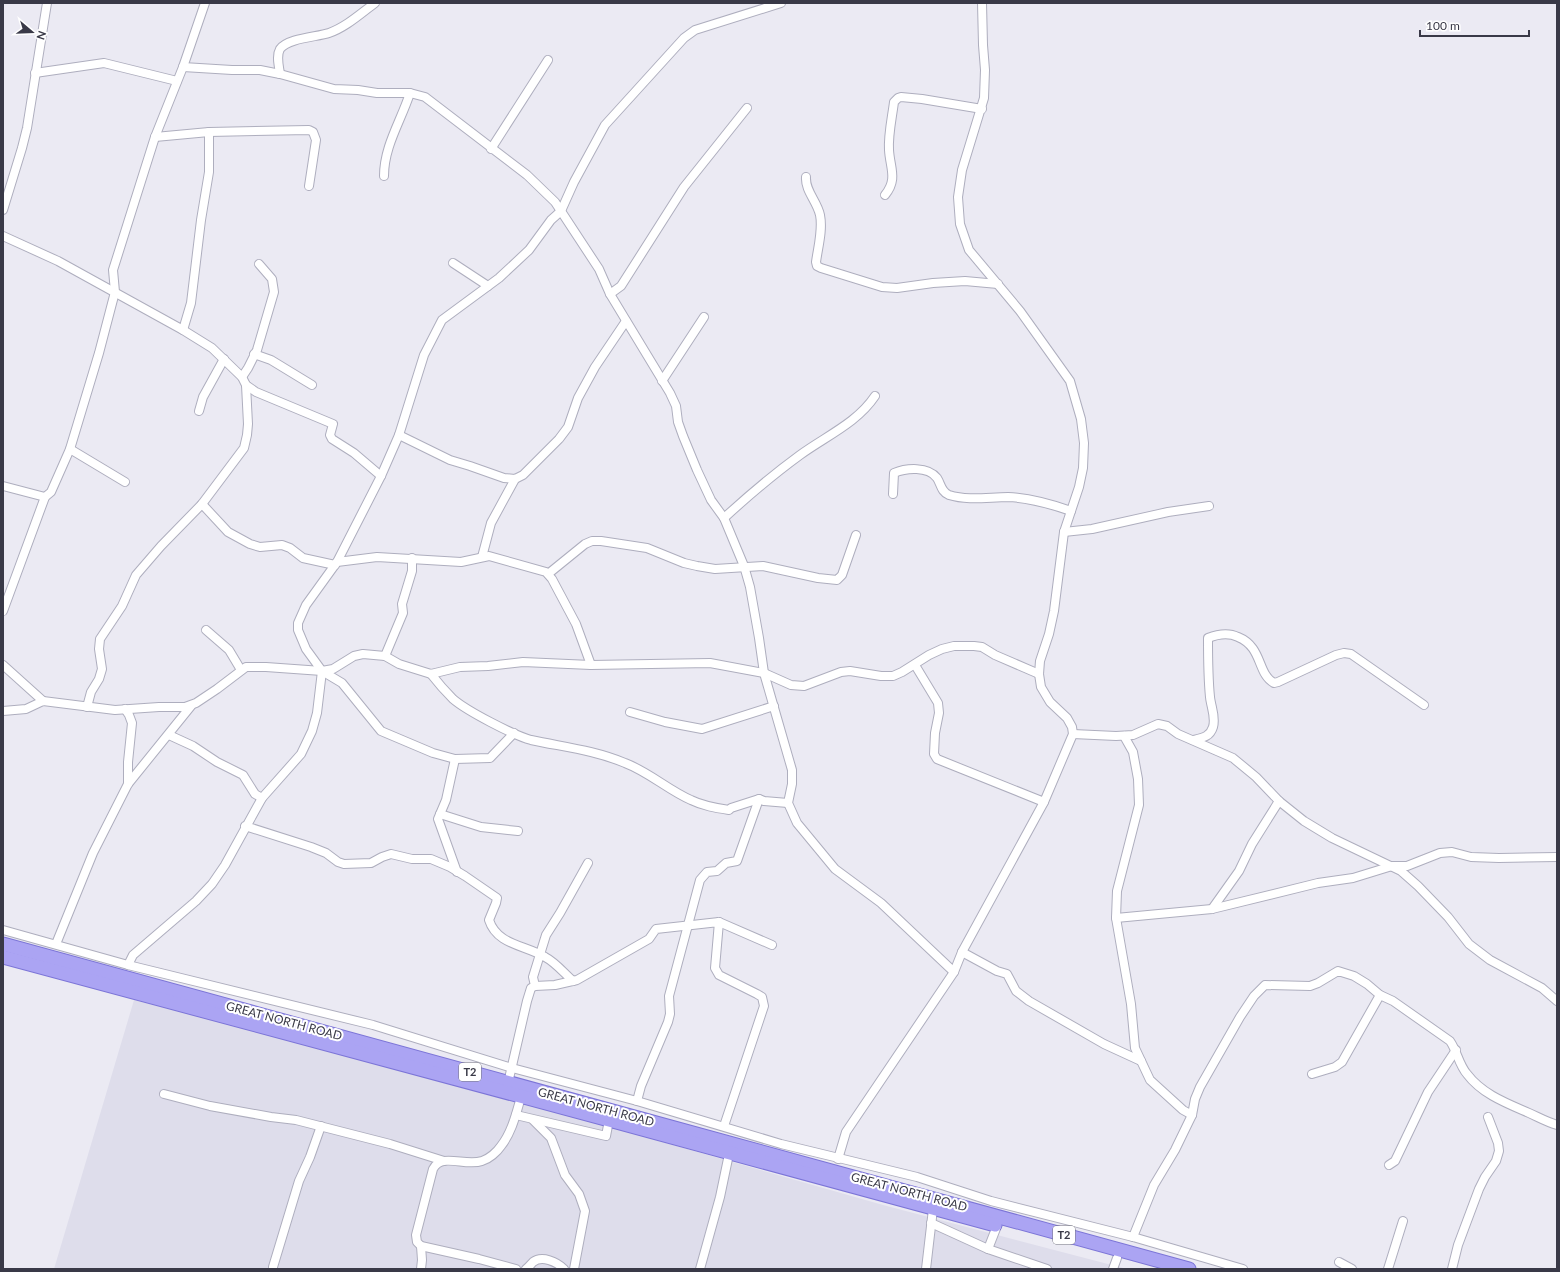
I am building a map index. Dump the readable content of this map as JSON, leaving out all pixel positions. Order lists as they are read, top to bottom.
{
  "streets": {
    "main road": ["GREAT NORTH ROAD", "T2"]
  },
  "scale_bar": "100 m",
  "north": "right"
}
